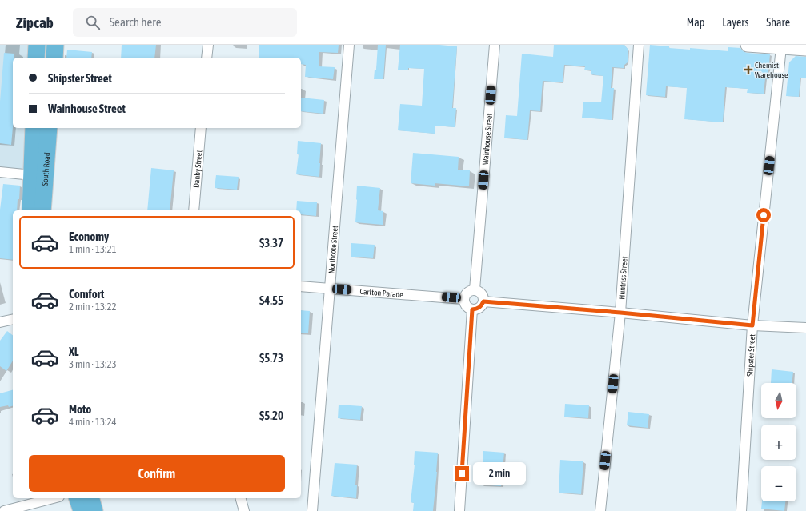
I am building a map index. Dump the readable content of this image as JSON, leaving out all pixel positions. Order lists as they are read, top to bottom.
{
  "streets": {
    "highway": ["South Road"],
    "street": [
      "Wainhouse Street",
      "Danby Street",
      "Northcote Street",
      "Huntriss Street",
      "Carlton Parade",
      "Shipster Street"
    ]
  },
  "crossings": [
    ["Wainhouse Street", "Carlton Parade"],
    ["Northcote Street", "Carlton Parade"]
  ],
  "places": {
    "health": ["Chemist Warehouse"]
  },
  "north": "bottom",
  "page": {
    "header": "Zipcab",
    "search": "Search here",
    "nav": ["Map", "Layers", "Share"],
    "banner": ["Shipster Street", "Wainhouse Street"],
    "list": [
      {
        "name": "Economy",
        "note": "1 min · 13:21",
        "value": "$3.37"
      },
      {
        "name": "Comfort",
        "note": "2 min · 13:22",
        "value": "$4.55"
      },
      {
        "name": "XL",
        "note": "3 min · 13:23",
        "value": "$5.73"
      },
      {
        "name": "Moto",
        "note": "4 min · 13:24",
        "value": "$5.20"
      }
    ],
    "map_buttons": ["+", "−"],
    "buttons": "Confirm",
    "bubble": "2 min"
  }
}
